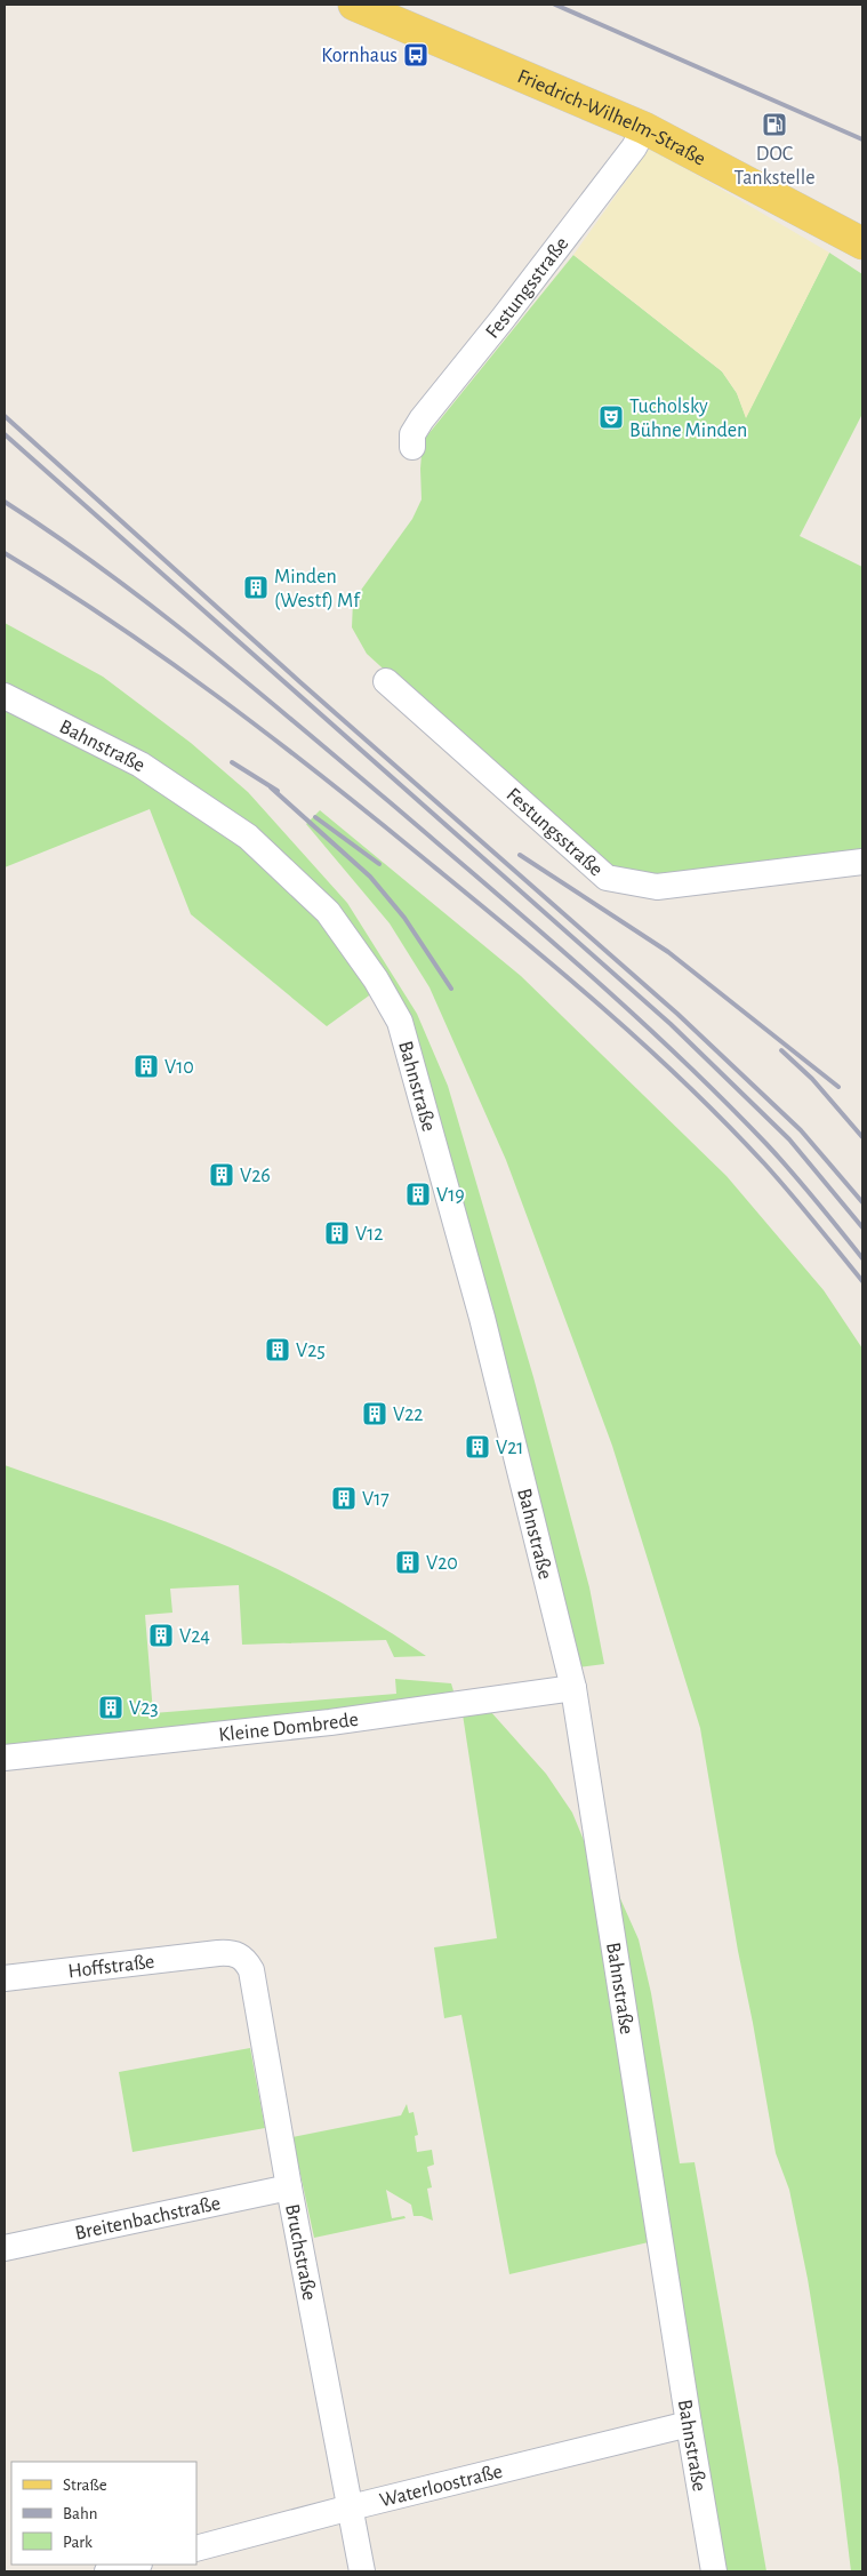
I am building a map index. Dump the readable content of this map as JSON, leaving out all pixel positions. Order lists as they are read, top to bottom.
{
  "streets": {
    "main road": ["Friedrich-Wilhelm-Straße"],
    "street": [
      "Festungsstraße",
      "Bahnstraße",
      "Kleine Dombrede",
      "Hoffstraße",
      "Breitenbachstraße",
      "Bruchstraße",
      "Waterloostraße"
    ]
  },
  "crossings": [
    ["Friedrich-Wilhelm-Straße", "Festungsstraße"],
    ["Bahnstraße", "Kleine Dombrede"],
    ["Bahnstraße", "Waterloostraße"],
    ["Hoffstraße", "Bruchstraße"],
    ["Breitenbachstraße", "Bruchstraße"],
    ["Bruchstraße", "Waterloostraße"]
  ],
  "places": {
    "bus stop": ["Kornhaus"],
    "fuel station": ["DOC Tankstelle"],
    "theatre": ["Tucholsky Bühne Minden"],
    "building": [
      "Minden (Westf) Mf",
      "V10",
      "V26",
      "V19",
      "V12",
      "V25",
      "V22",
      "V21",
      "V17",
      "V20",
      "V24",
      "V23"
    ]
  },
  "legend": ["Straße", "Bahn", "Park"]
}
